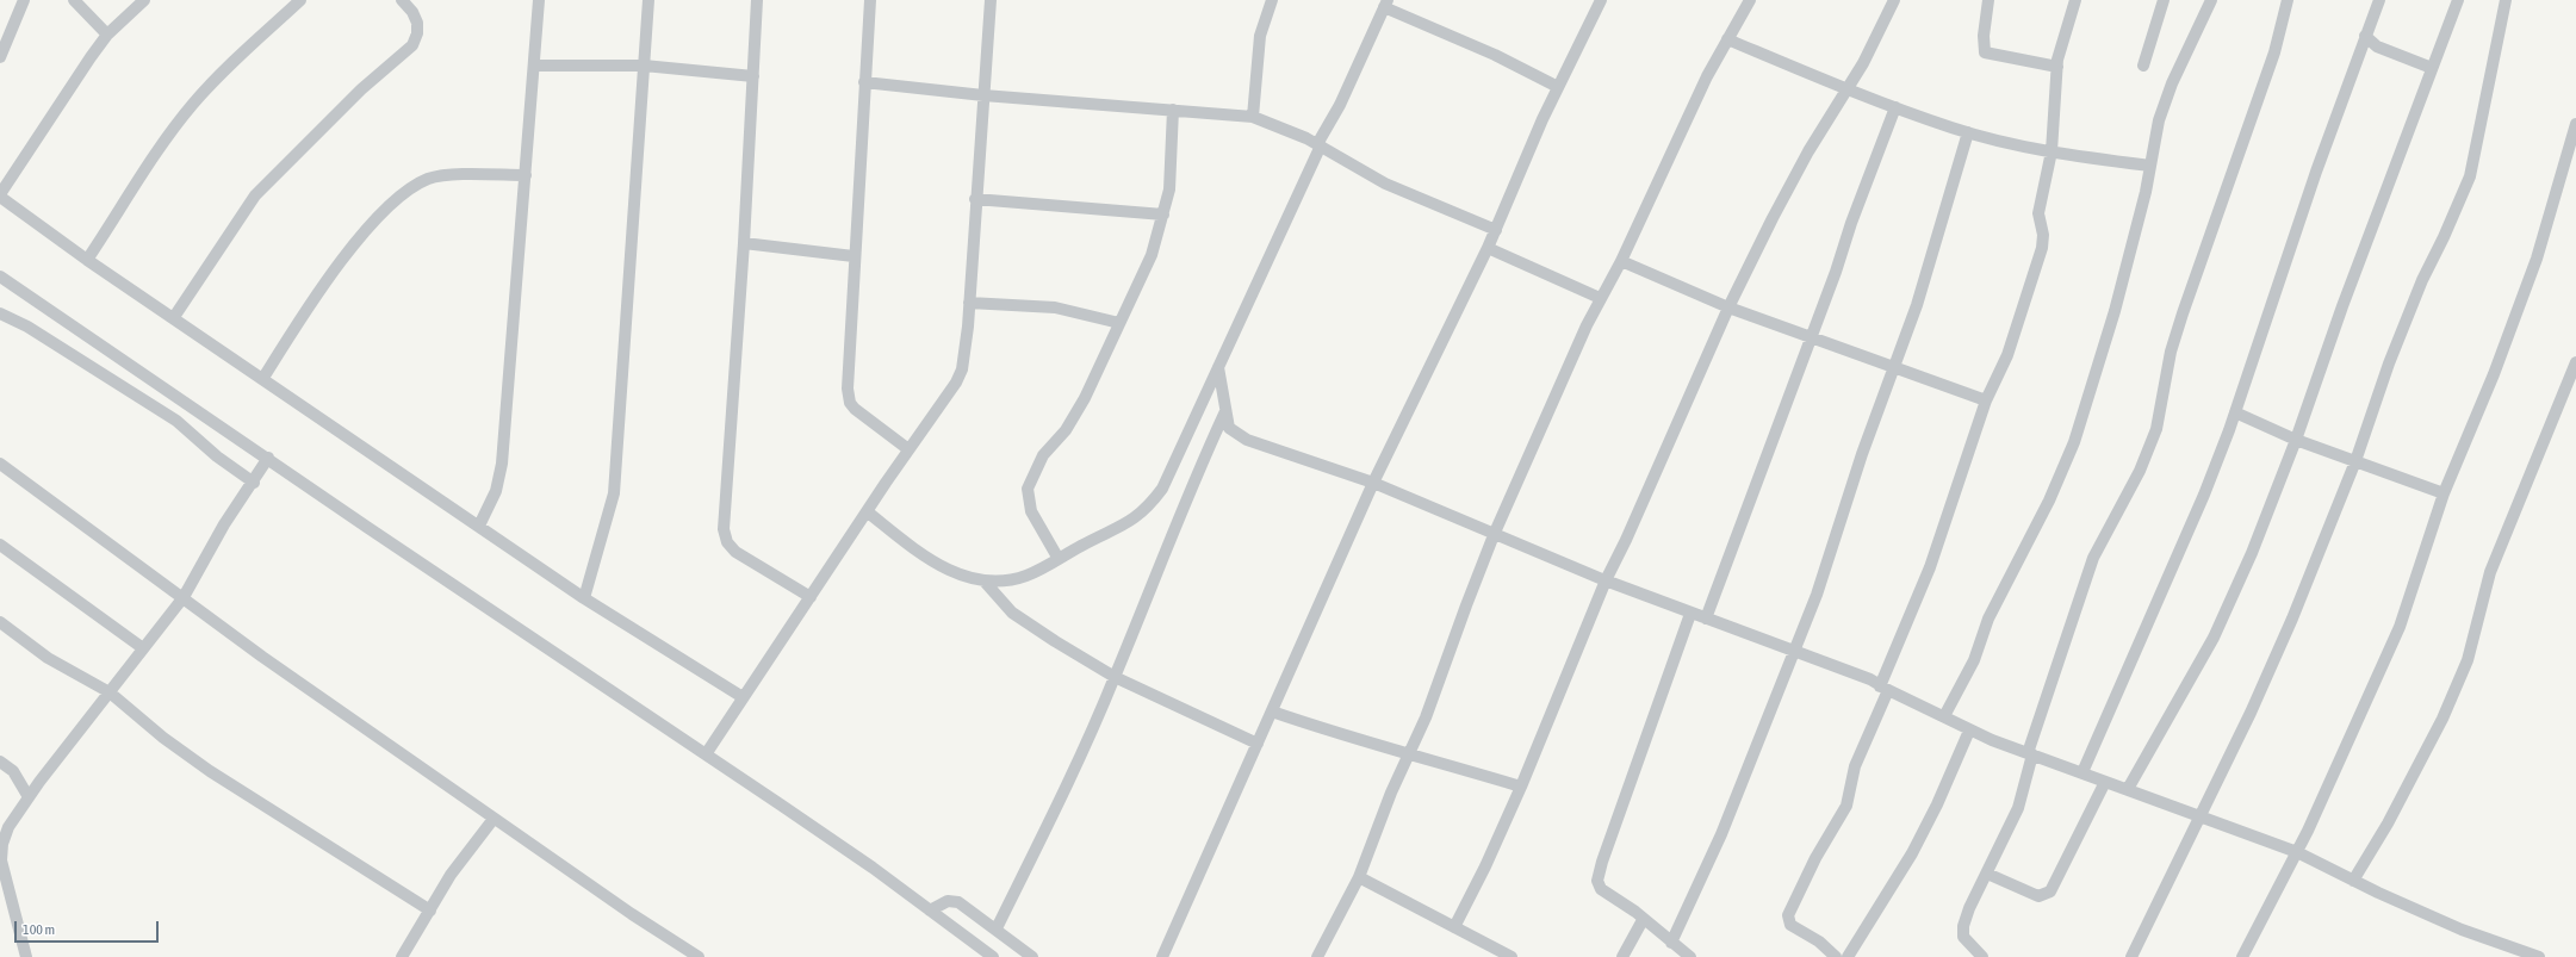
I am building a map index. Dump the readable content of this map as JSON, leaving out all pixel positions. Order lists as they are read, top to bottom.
{
  "scale_bar": "100 m"
}
